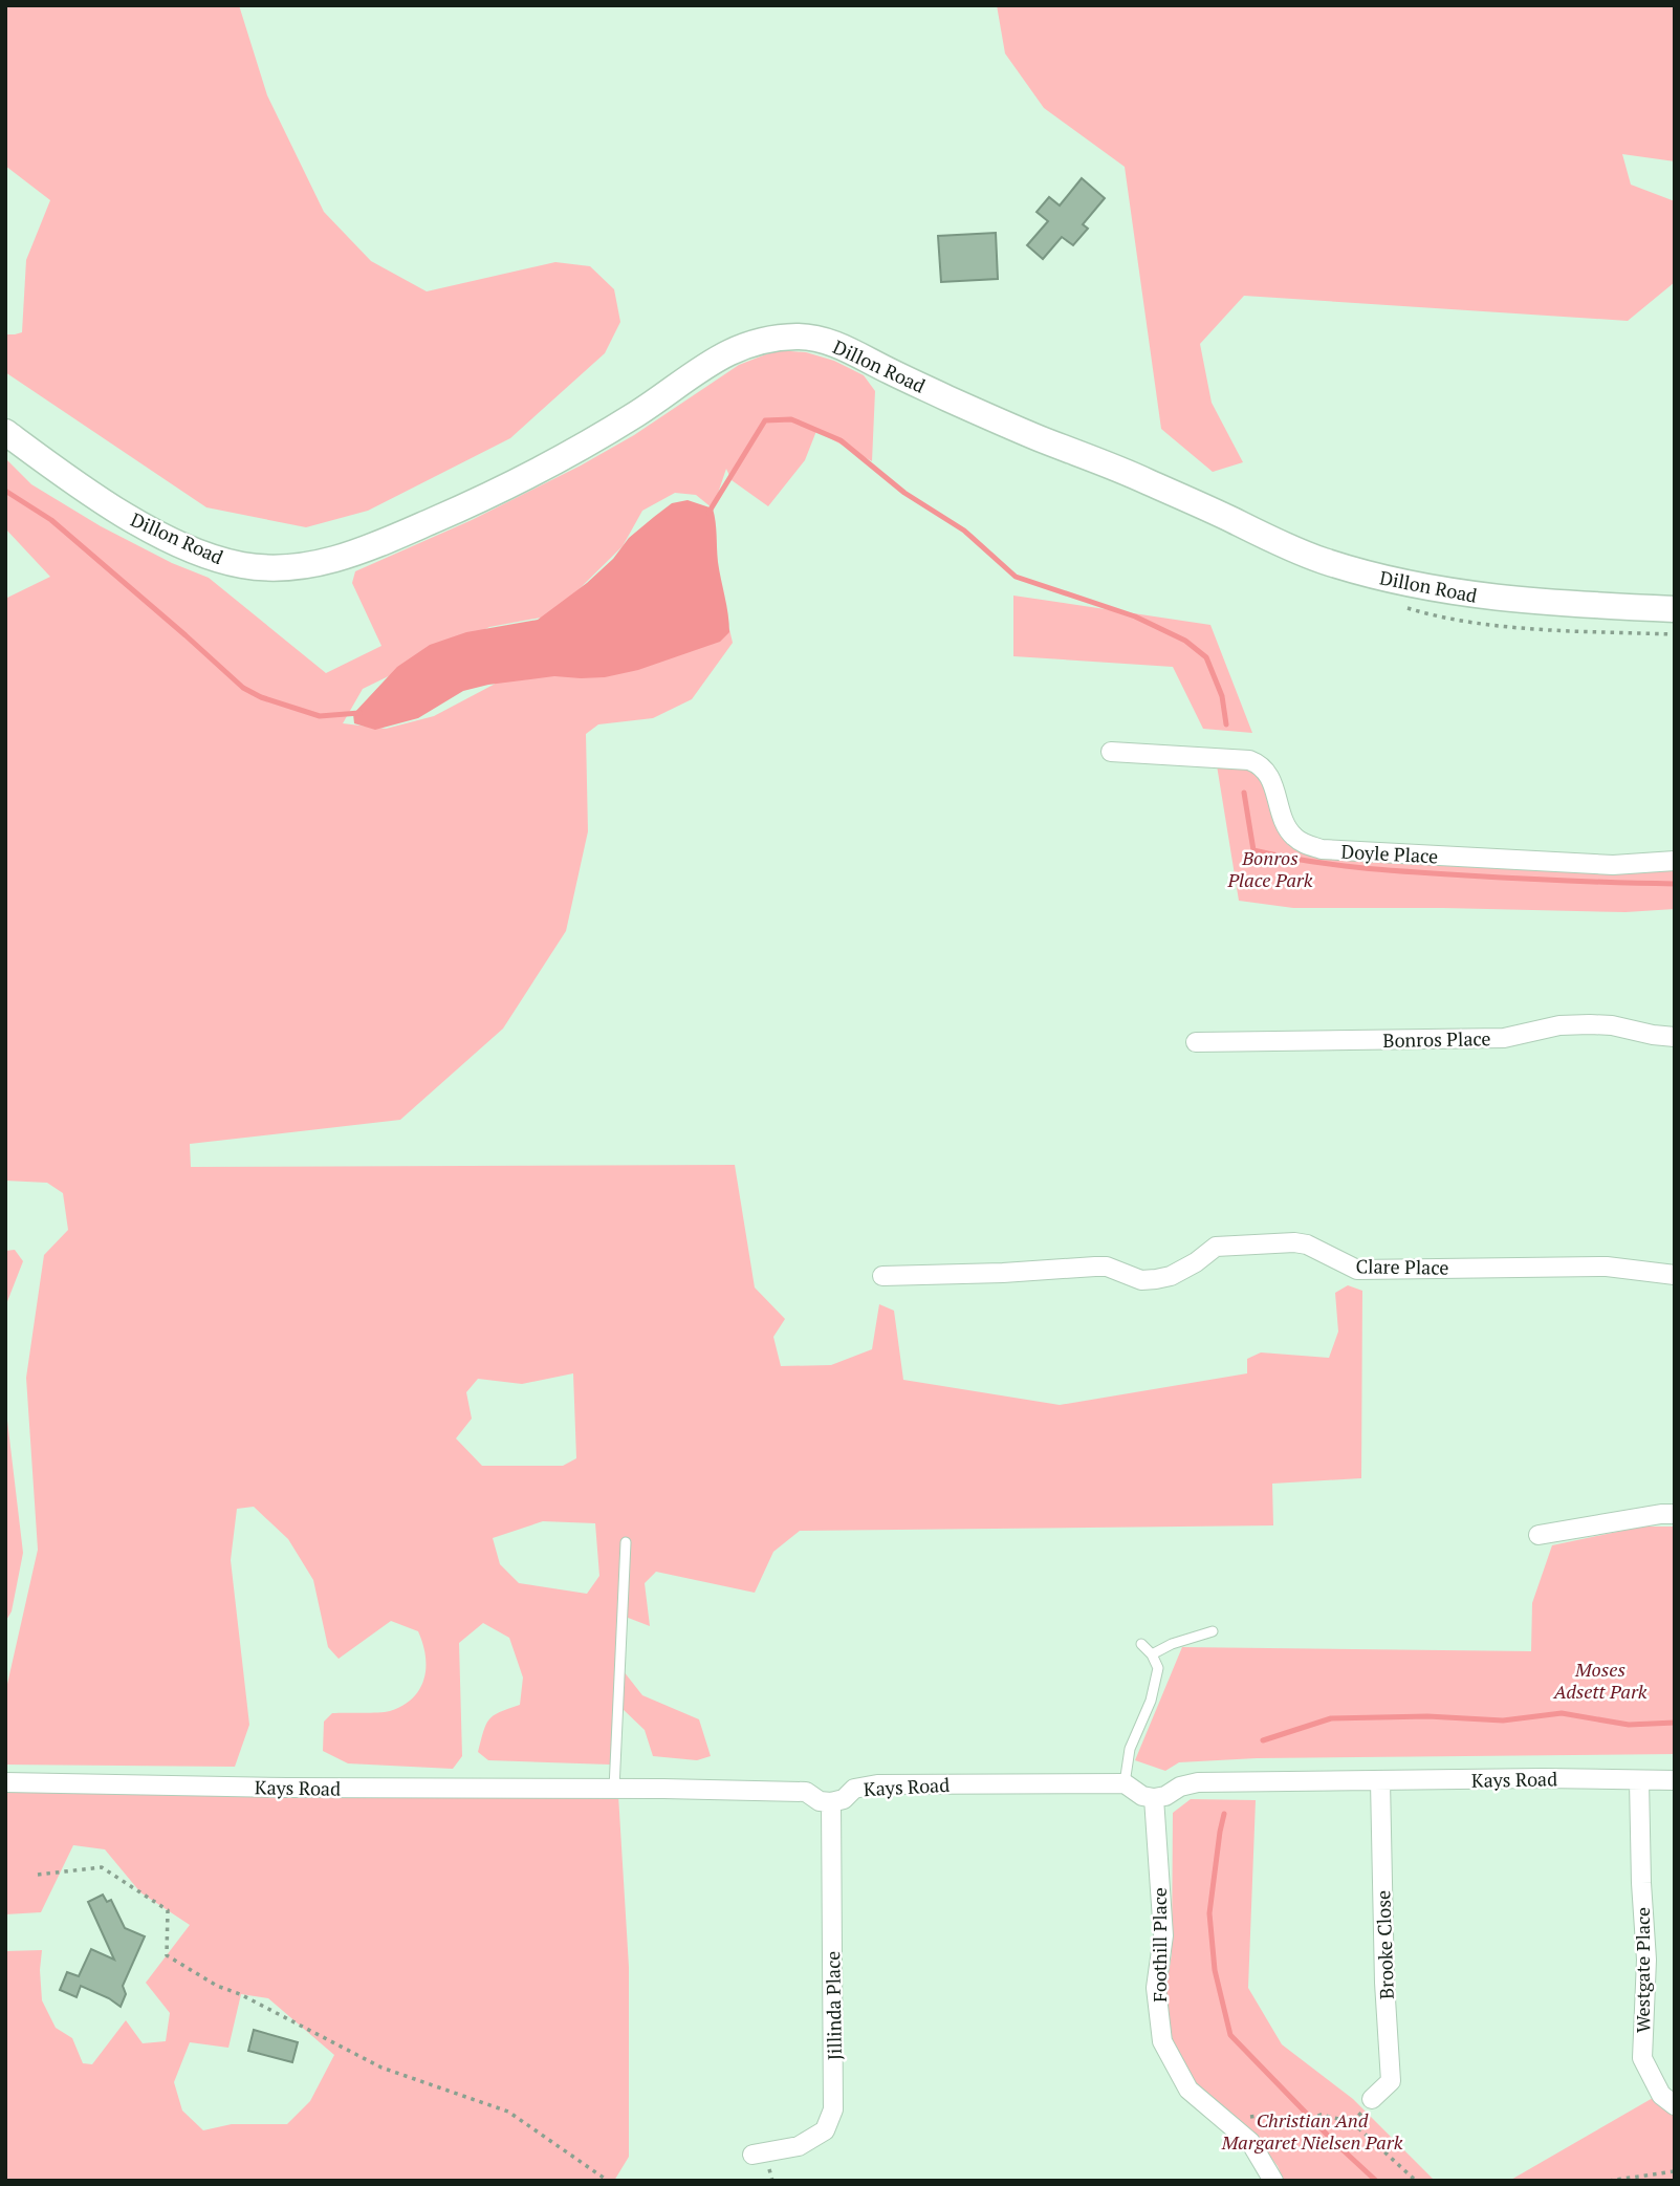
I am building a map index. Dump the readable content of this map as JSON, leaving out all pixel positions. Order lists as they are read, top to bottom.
{
  "streets": {
    "main road": ["Dillon Road"],
    "street": [
      "Doyle Place",
      "Bonros Place",
      "Clare Place",
      "Kays Road",
      "Foothill Place",
      "Brooke Close",
      "Westgate Place",
      "Jillinda Place"
    ]
  },
  "crossings": [
    ["Kays Road", "Foothill Place"],
    ["Kays Road", "Brooke Close"],
    ["Kays Road", "Westgate Place"],
    ["Kays Road", "Jillinda Place"]
  ],
  "parks": ["Bonros Place Park", "Moses Adsett Park", "Christian And Margaret Nielsen Park"]
}
